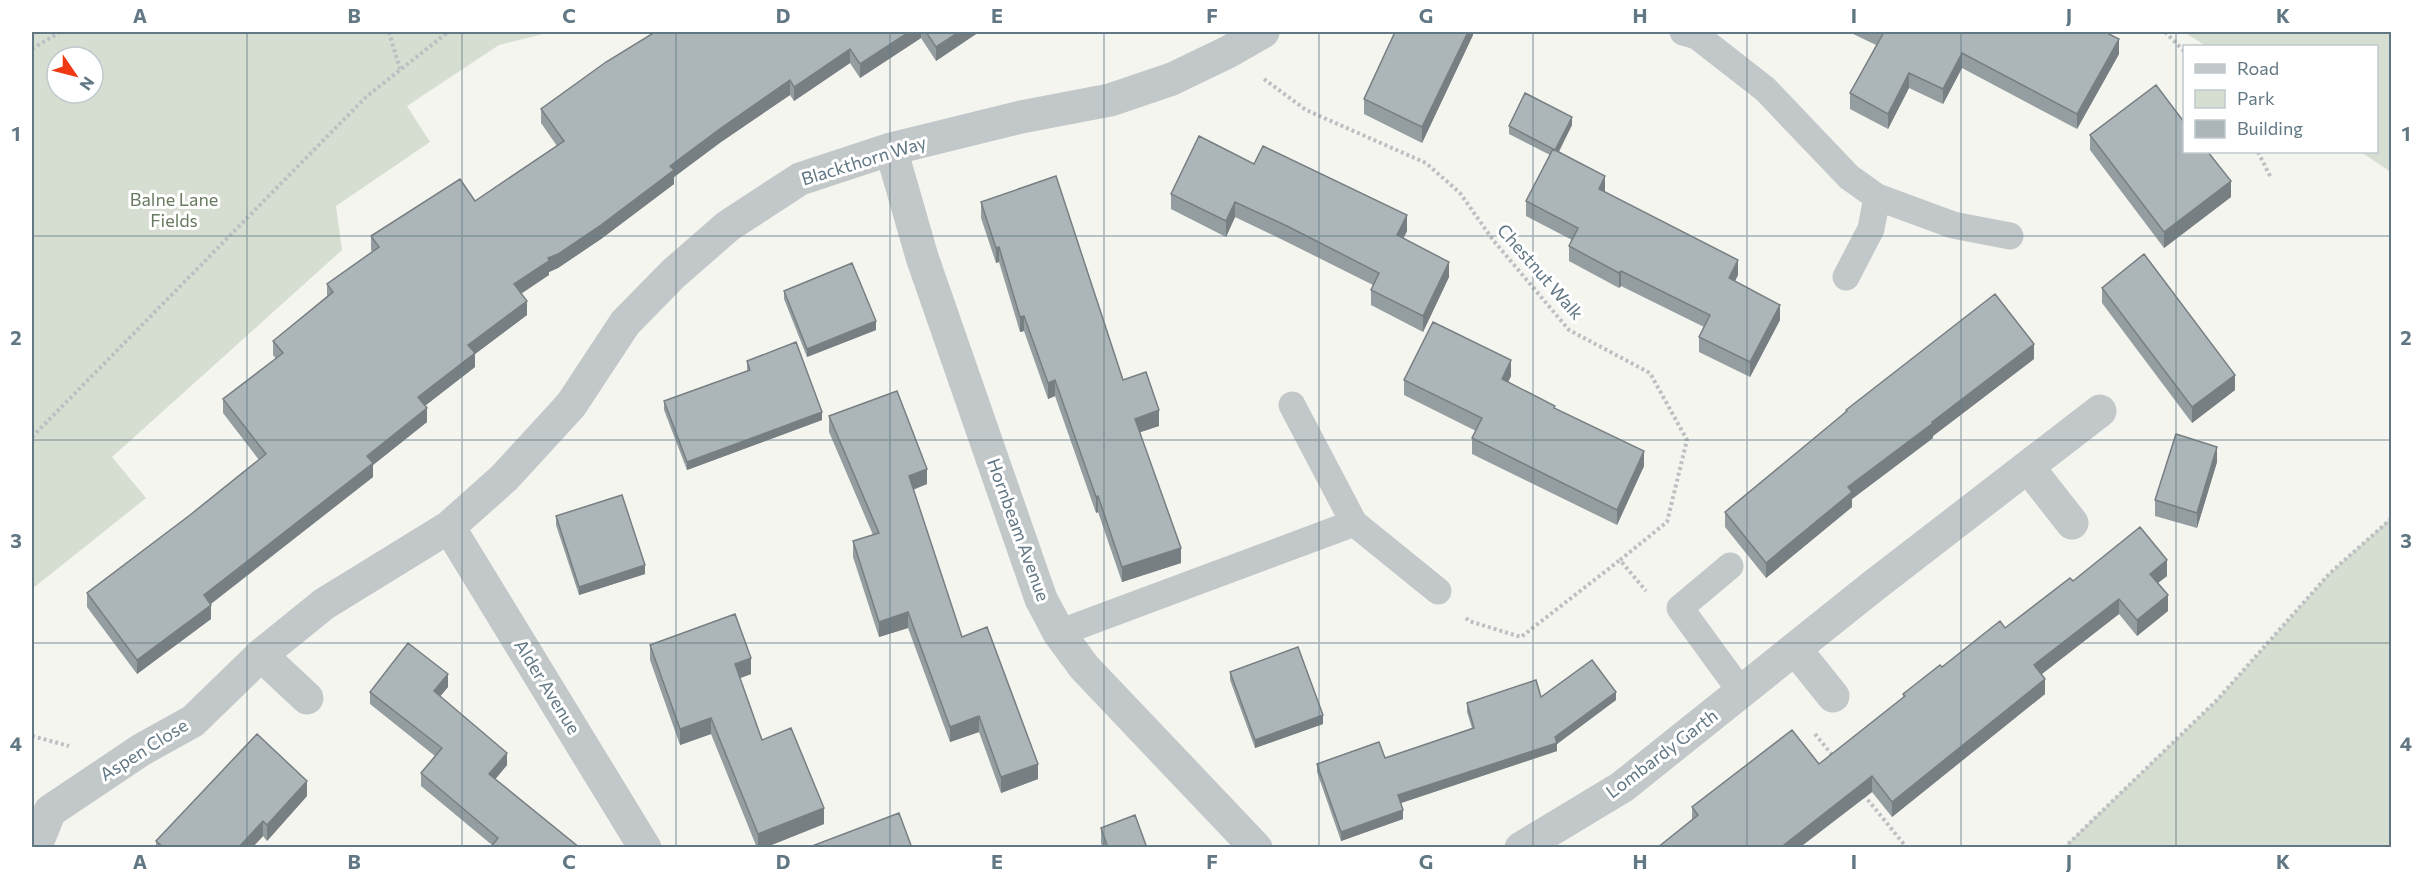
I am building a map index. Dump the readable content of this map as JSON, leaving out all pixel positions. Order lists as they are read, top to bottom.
{
  "streets": {
    "street": [
      "Blackthorn Way",
      "Hornbeam Avenue",
      "Alder Avenue",
      "Aspen Close",
      "Lombardy Garth"
    ],
    "path": ["Chestnut Walk"]
  },
  "crossings": [
    ["Blackthorn Way", "Chestnut Walk"],
    ["Blackthorn Way", "Hornbeam Avenue"],
    ["Blackthorn Way", "Alder Avenue"],
    ["Blackthorn Way", "Aspen Close"],
    ["Alder Avenue", "Aspen Close"]
  ],
  "parks": ["Balne Lane Fields"],
  "legend": ["Road", "Park", "Building"],
  "north": "bottom right",
  "grid": {
    "columns": [
      "A",
      "B",
      "C",
      "D",
      "E",
      "F",
      "G",
      "H",
      "I",
      "J",
      "K"
    ],
    "rows": [
      "1",
      "2",
      "3",
      "4"
    ]
  }
}
